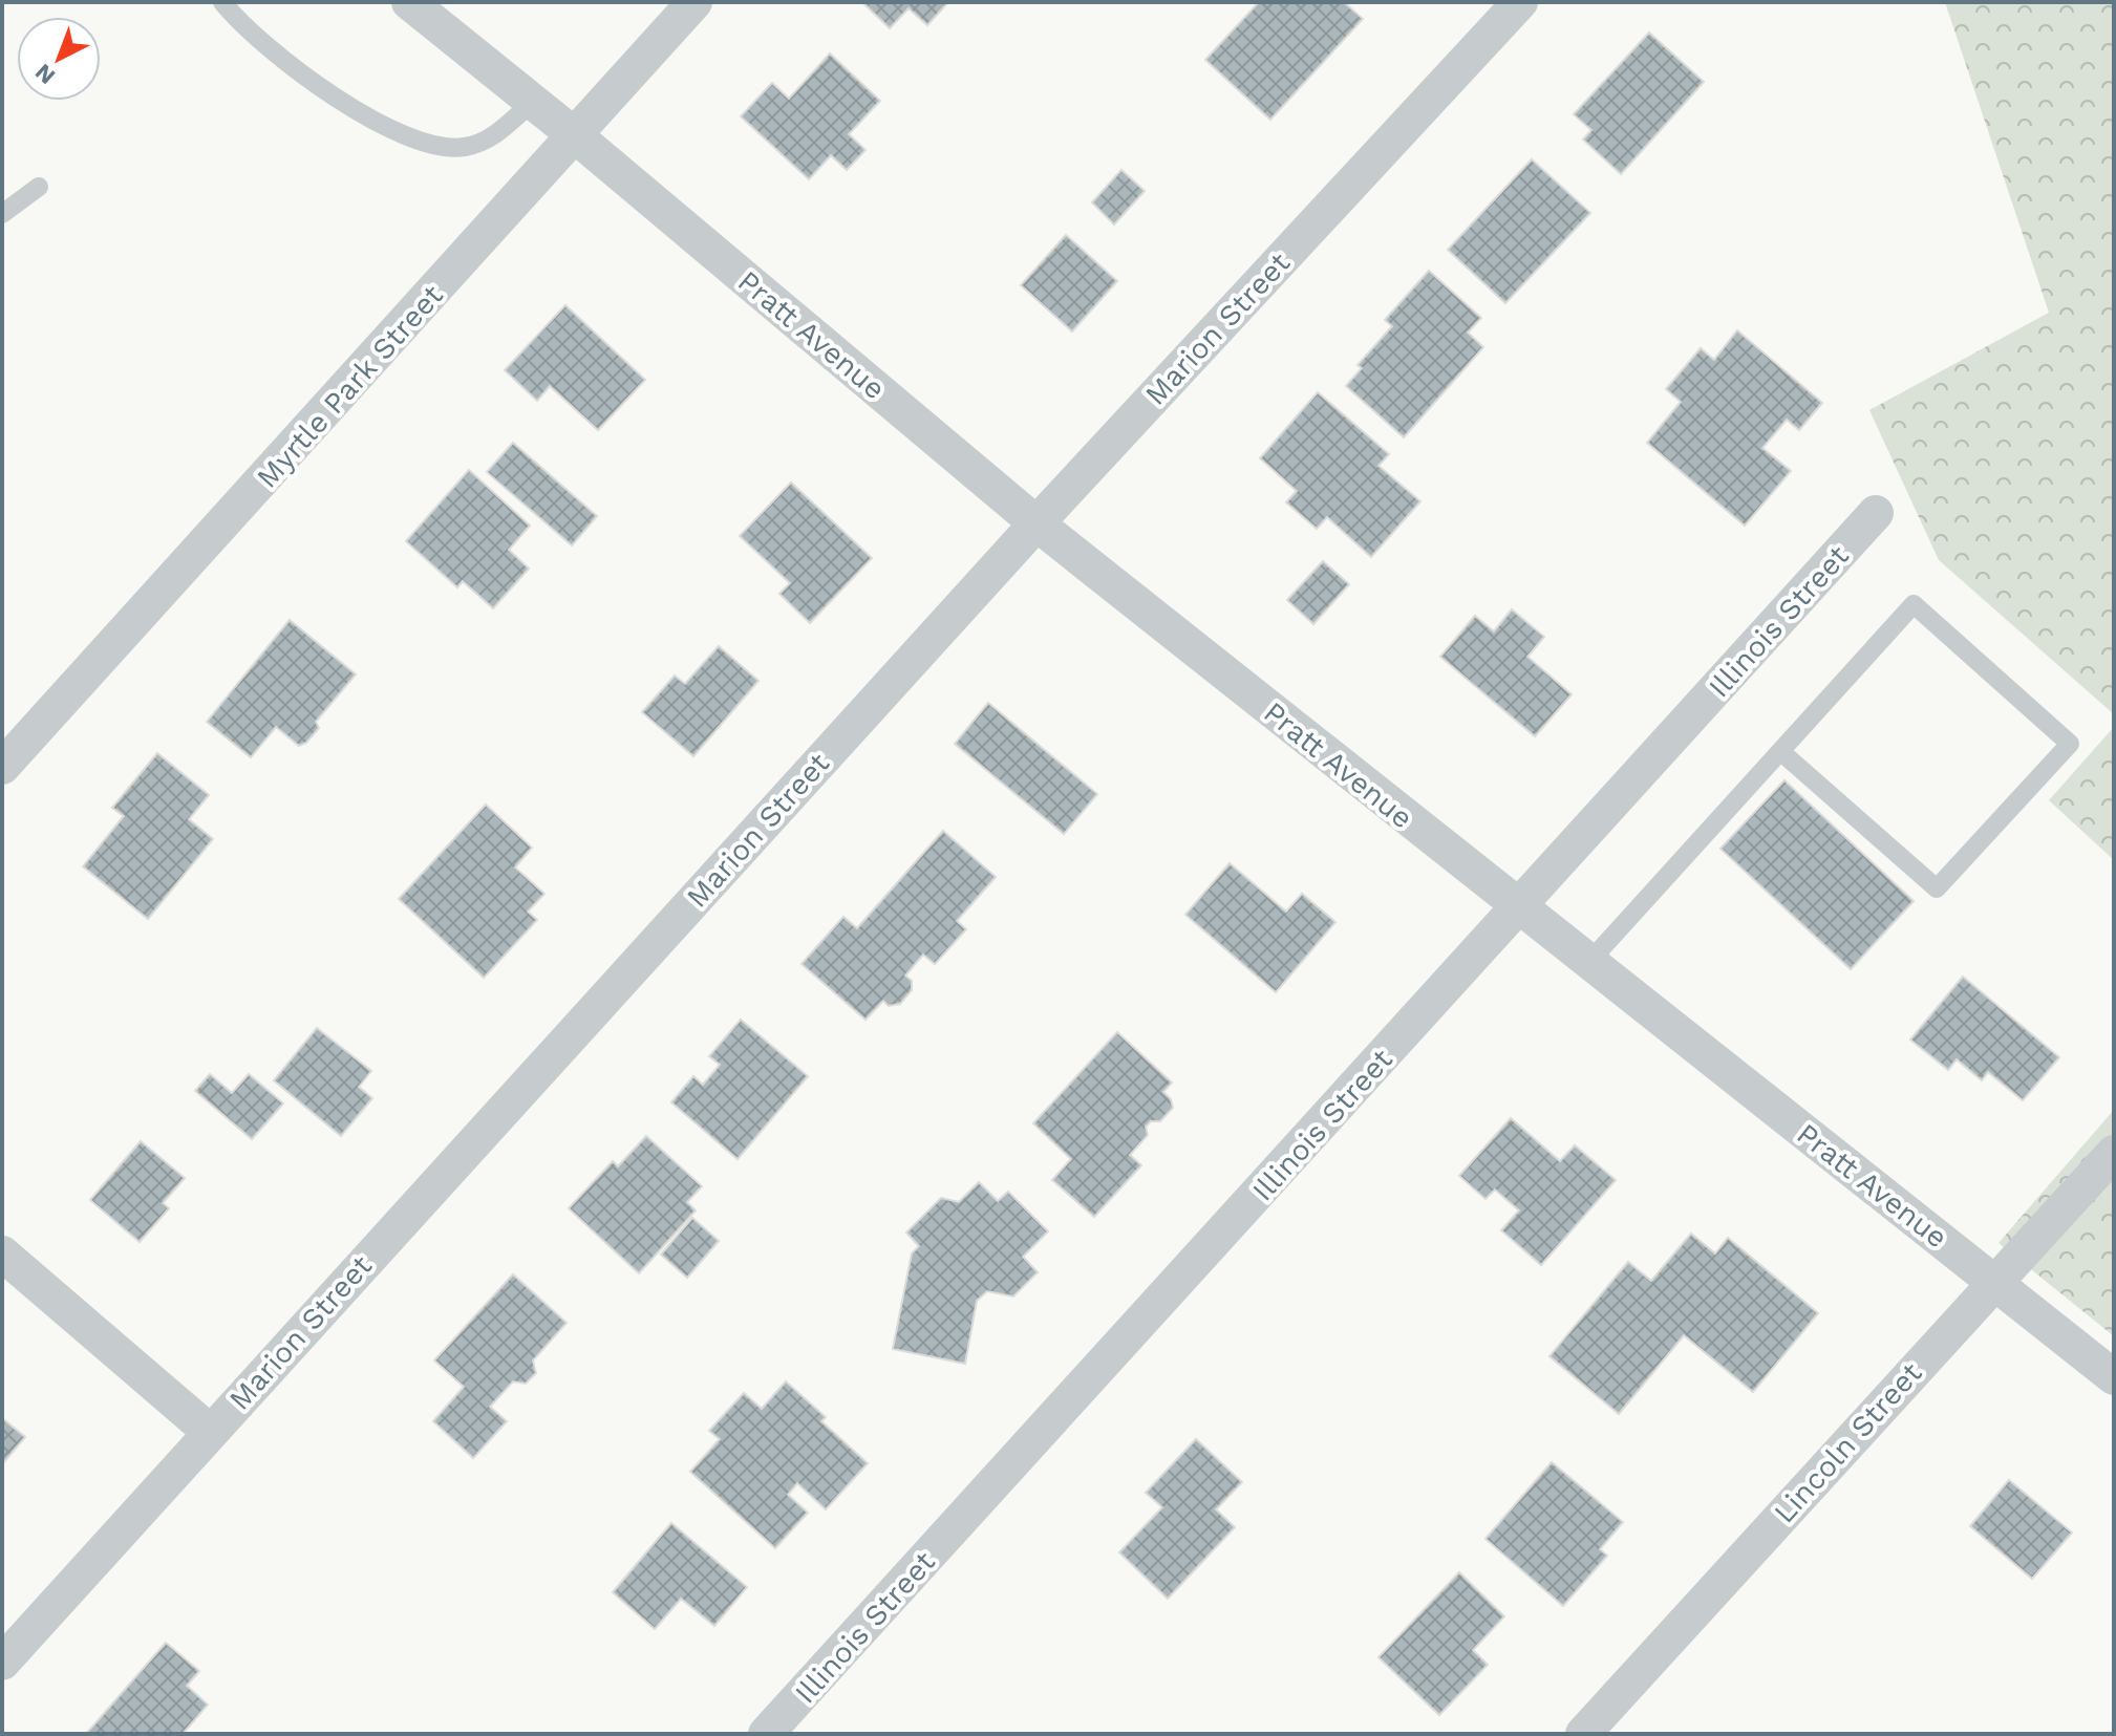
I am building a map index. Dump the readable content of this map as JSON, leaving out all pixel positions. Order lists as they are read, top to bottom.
{
  "streets": {
    "street": [
      "Marion Street",
      "Pratt Avenue",
      "Myrtle Park Street",
      "Illinois Street",
      "Lincoln Street"
    ]
  },
  "crossings": [
    ["Marion Street", "Pratt Avenue"],
    ["Pratt Avenue", "Myrtle Park Street"],
    ["Pratt Avenue", "Illinois Street"],
    ["Pratt Avenue", "Lincoln Street"]
  ],
  "north": "bottom left"
}
